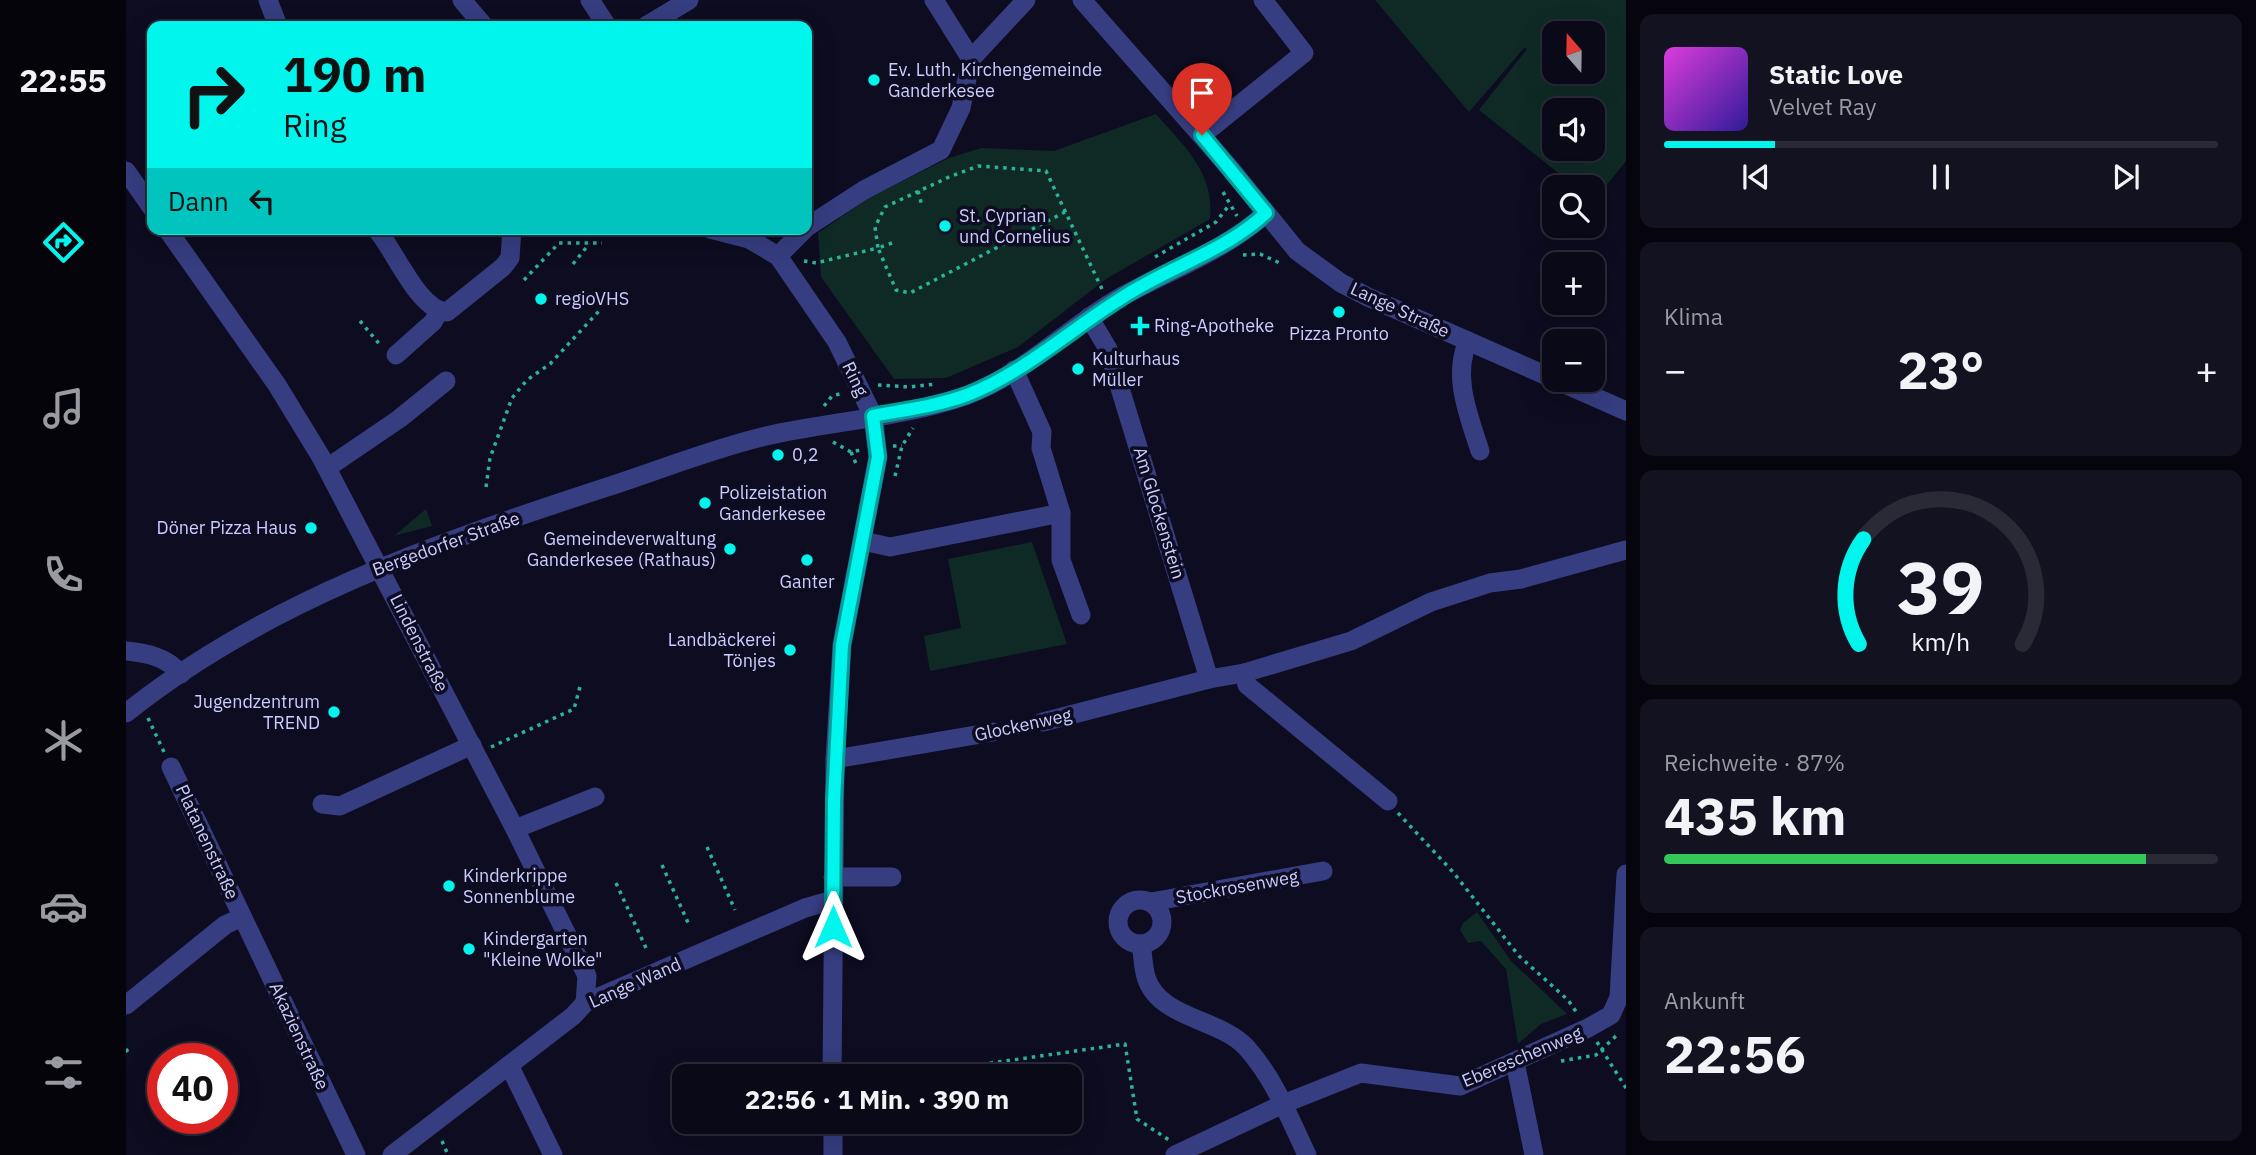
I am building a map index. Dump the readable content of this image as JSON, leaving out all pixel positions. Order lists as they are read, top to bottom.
{
  "streets": {
    "street": [
      "Lange Straße",
      "Ring",
      "Am Glockenstein",
      "Bergedorfer Straße",
      "Lindenstraße",
      "Glockenweg",
      "Platanenstraße",
      "Stockrosenweg",
      "Lange Wand",
      "Akazienstraße",
      "Ebereschenweg"
    ]
  },
  "crossings": [
    ["Lange Straße", "Ring"],
    ["Ring", "Am Glockenstein"],
    ["Ring", "Bergedorfer Straße"],
    ["Am Glockenstein", "Glockenweg"],
    ["Bergedorfer Straße", "Lindenstraße"],
    ["Lindenstraße", "Lange Wand"],
    ["Platanenstraße", "Akazienstraße"]
  ],
  "places": {
    "other": [
      "Ev. Luth. Kirchengemeinde Ganderkesee",
      "St. Cyprian und Cornelius",
      "regioVHS",
      "Pizza Pronto",
      "Kulturhaus Müller",
      "0,2",
      "Polizeistation Ganderkesee",
      "Döner Pizza Haus",
      "Gemeindeverwaltung Ganderkesee (Rathaus)",
      "Ganter",
      "Landbäckerei Tönjes",
      "Jugendzentrum TREND",
      "Kinderkrippe Sonnenblume",
      "Kindergarten \"Kleine Wolke\""
    ],
    "health": ["Ring-Apotheke"]
  },
  "north": "top",
  "page": {
    "tabs": "22:55",
    "map_buttons": ["+", "−"],
    "turn": ["190 m", "Ring"],
    "song": ["Static Love", "Velvet Ray"],
    "then": "Dann",
    "tile": [
      "Klima",
      ["Reichweite · 87%", "435 km"],
      ["Ankunft", "22:56"]
    ],
    "heat": ["−", "23°", "+"],
    "limit": "40",
    "trip": "22:56 · 1 Min. · 390 m",
    "gauge": ["39", "km/h"]
  }
}
